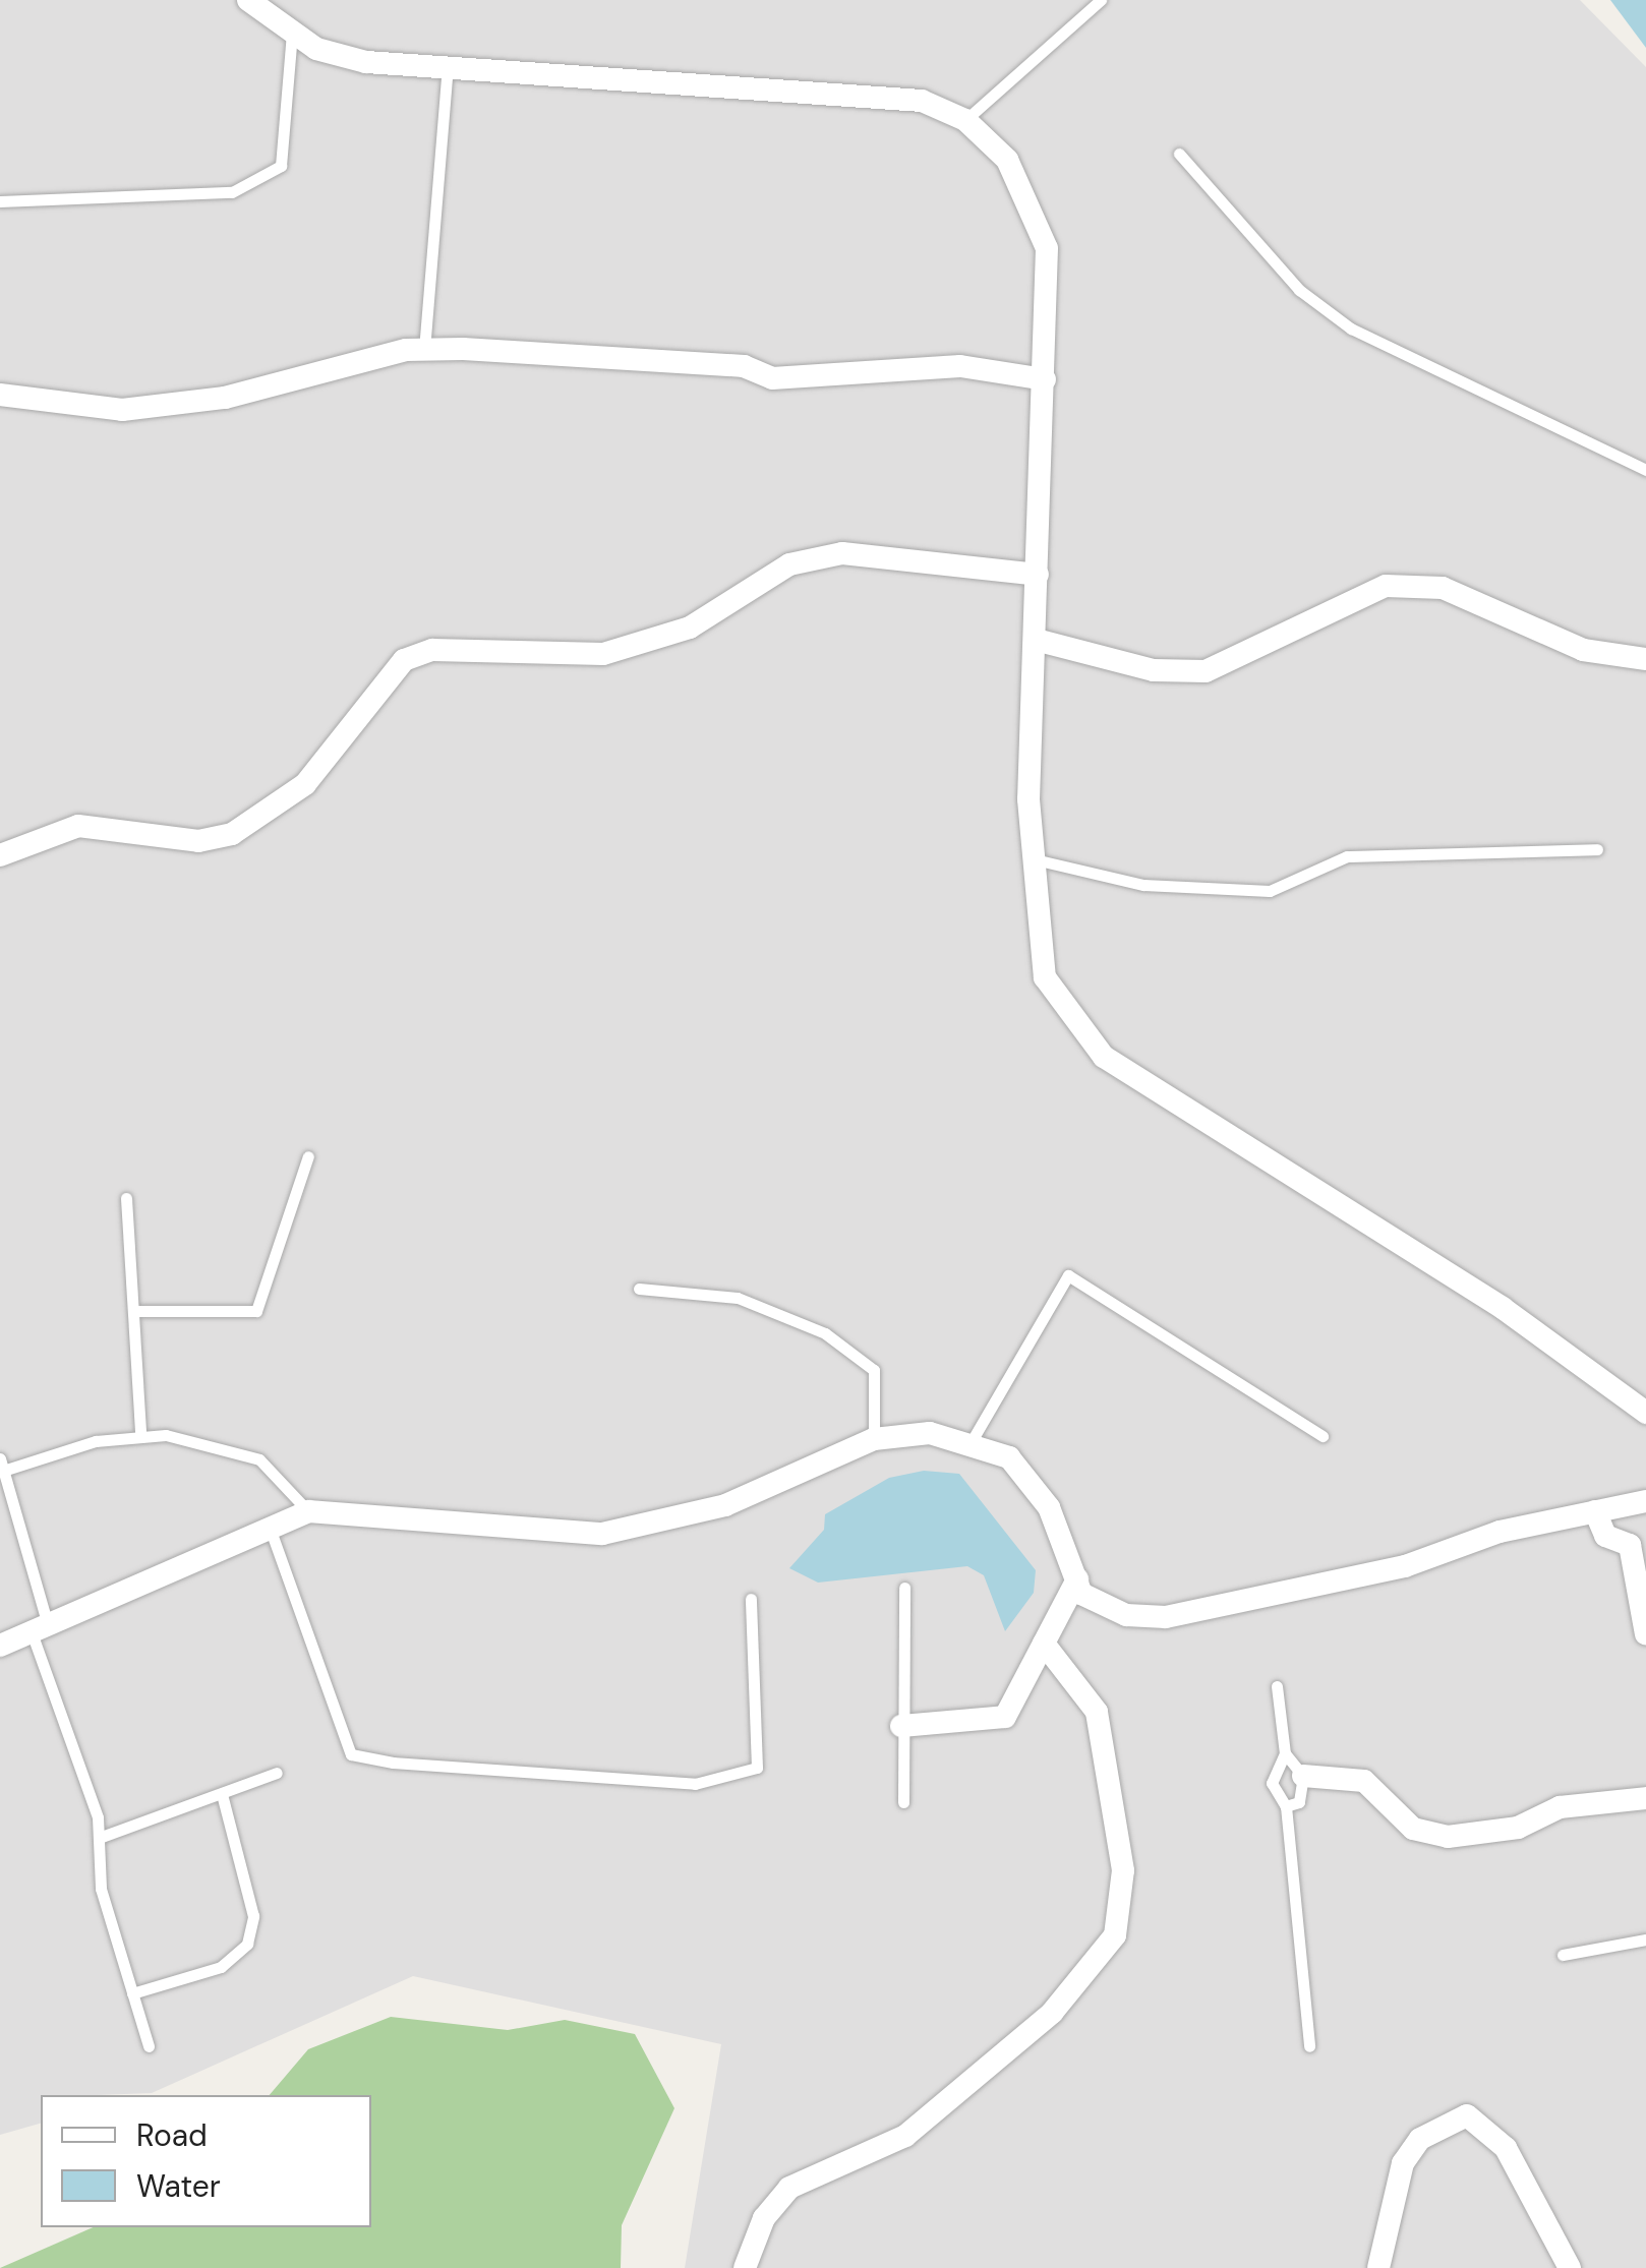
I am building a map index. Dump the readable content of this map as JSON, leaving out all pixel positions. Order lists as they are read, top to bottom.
{
  "legend": ["Road", "Water"]
}
